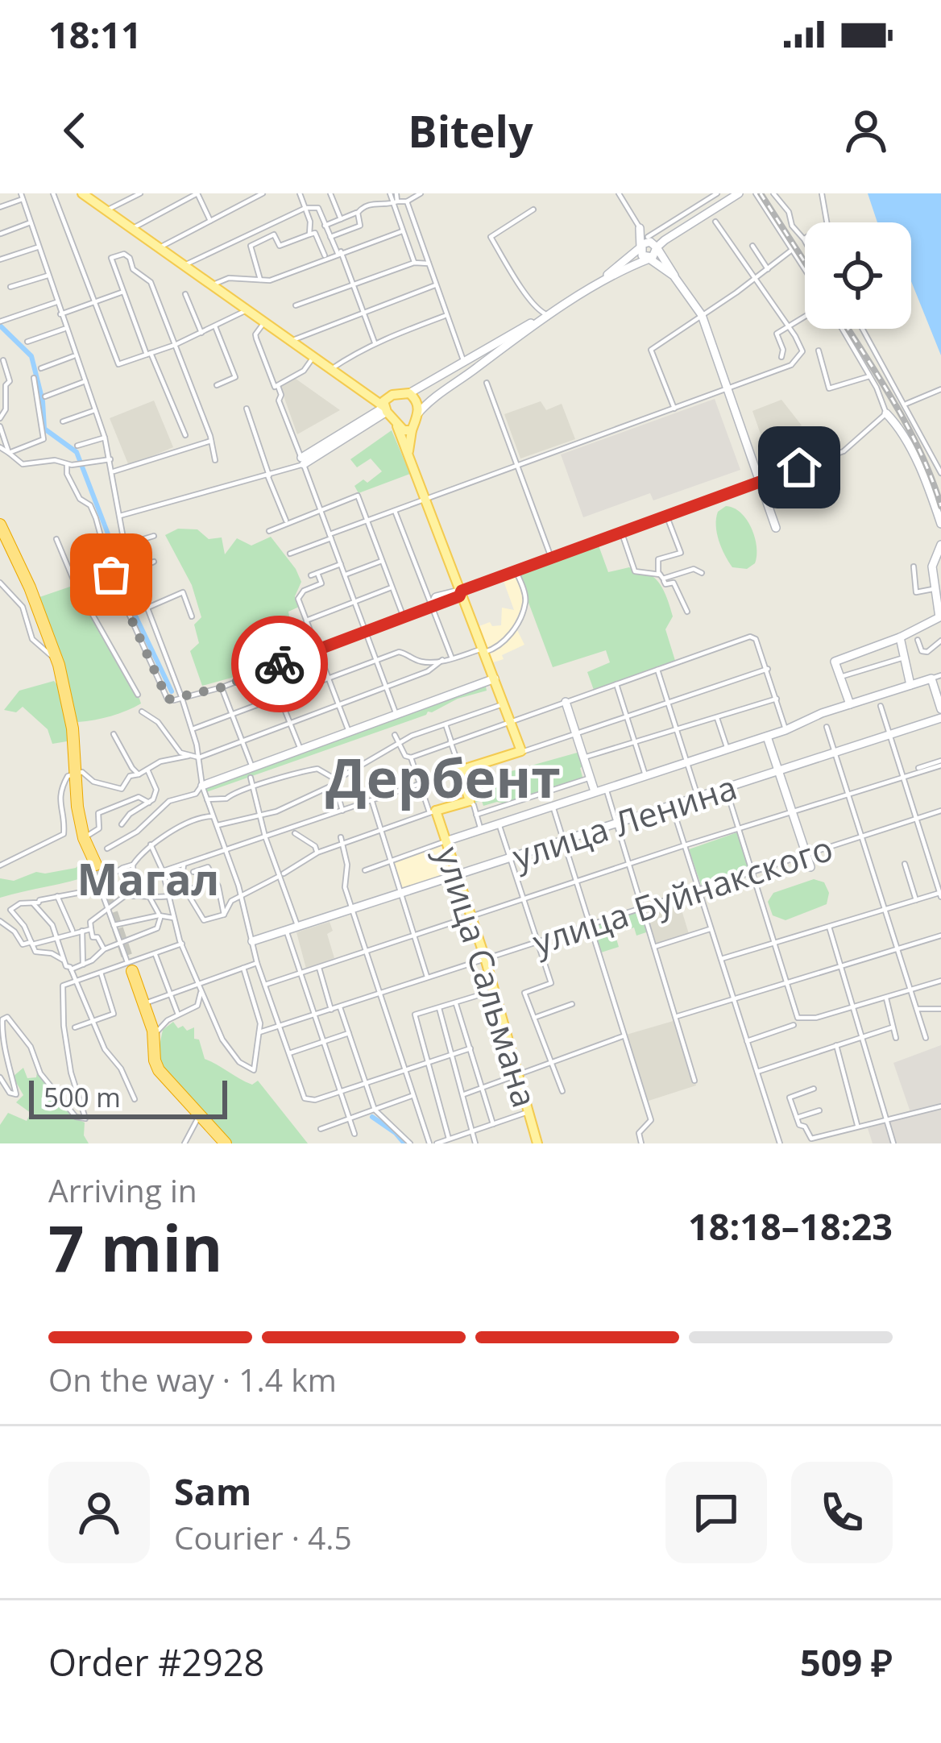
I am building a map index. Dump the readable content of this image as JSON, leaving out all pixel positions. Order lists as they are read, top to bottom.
{
  "streets": {
    "main road": ["улица Сальмана"],
    "street": ["улица Ленина", "улица Буйнакского"]
  },
  "crossings": [
    ["улица Ленина", "улица Сальмана"],
    ["улица Буйнакского", "улица Сальмана"]
  ],
  "districts": ["Дербент", "Магал"],
  "scale_bar": "500 m",
  "page": {
    "status": "18:11",
    "header": "Bitely",
    "scale": "500 m",
    "heading": ["7 min", "Arriving in", "18:18–18:23"],
    "panel": [
      "Sam",
      "Courier · 4.5",
      "Order #2928",
      "509 ₽"
    ],
    "bar": "On the way · 1.4 km"
  }
}
